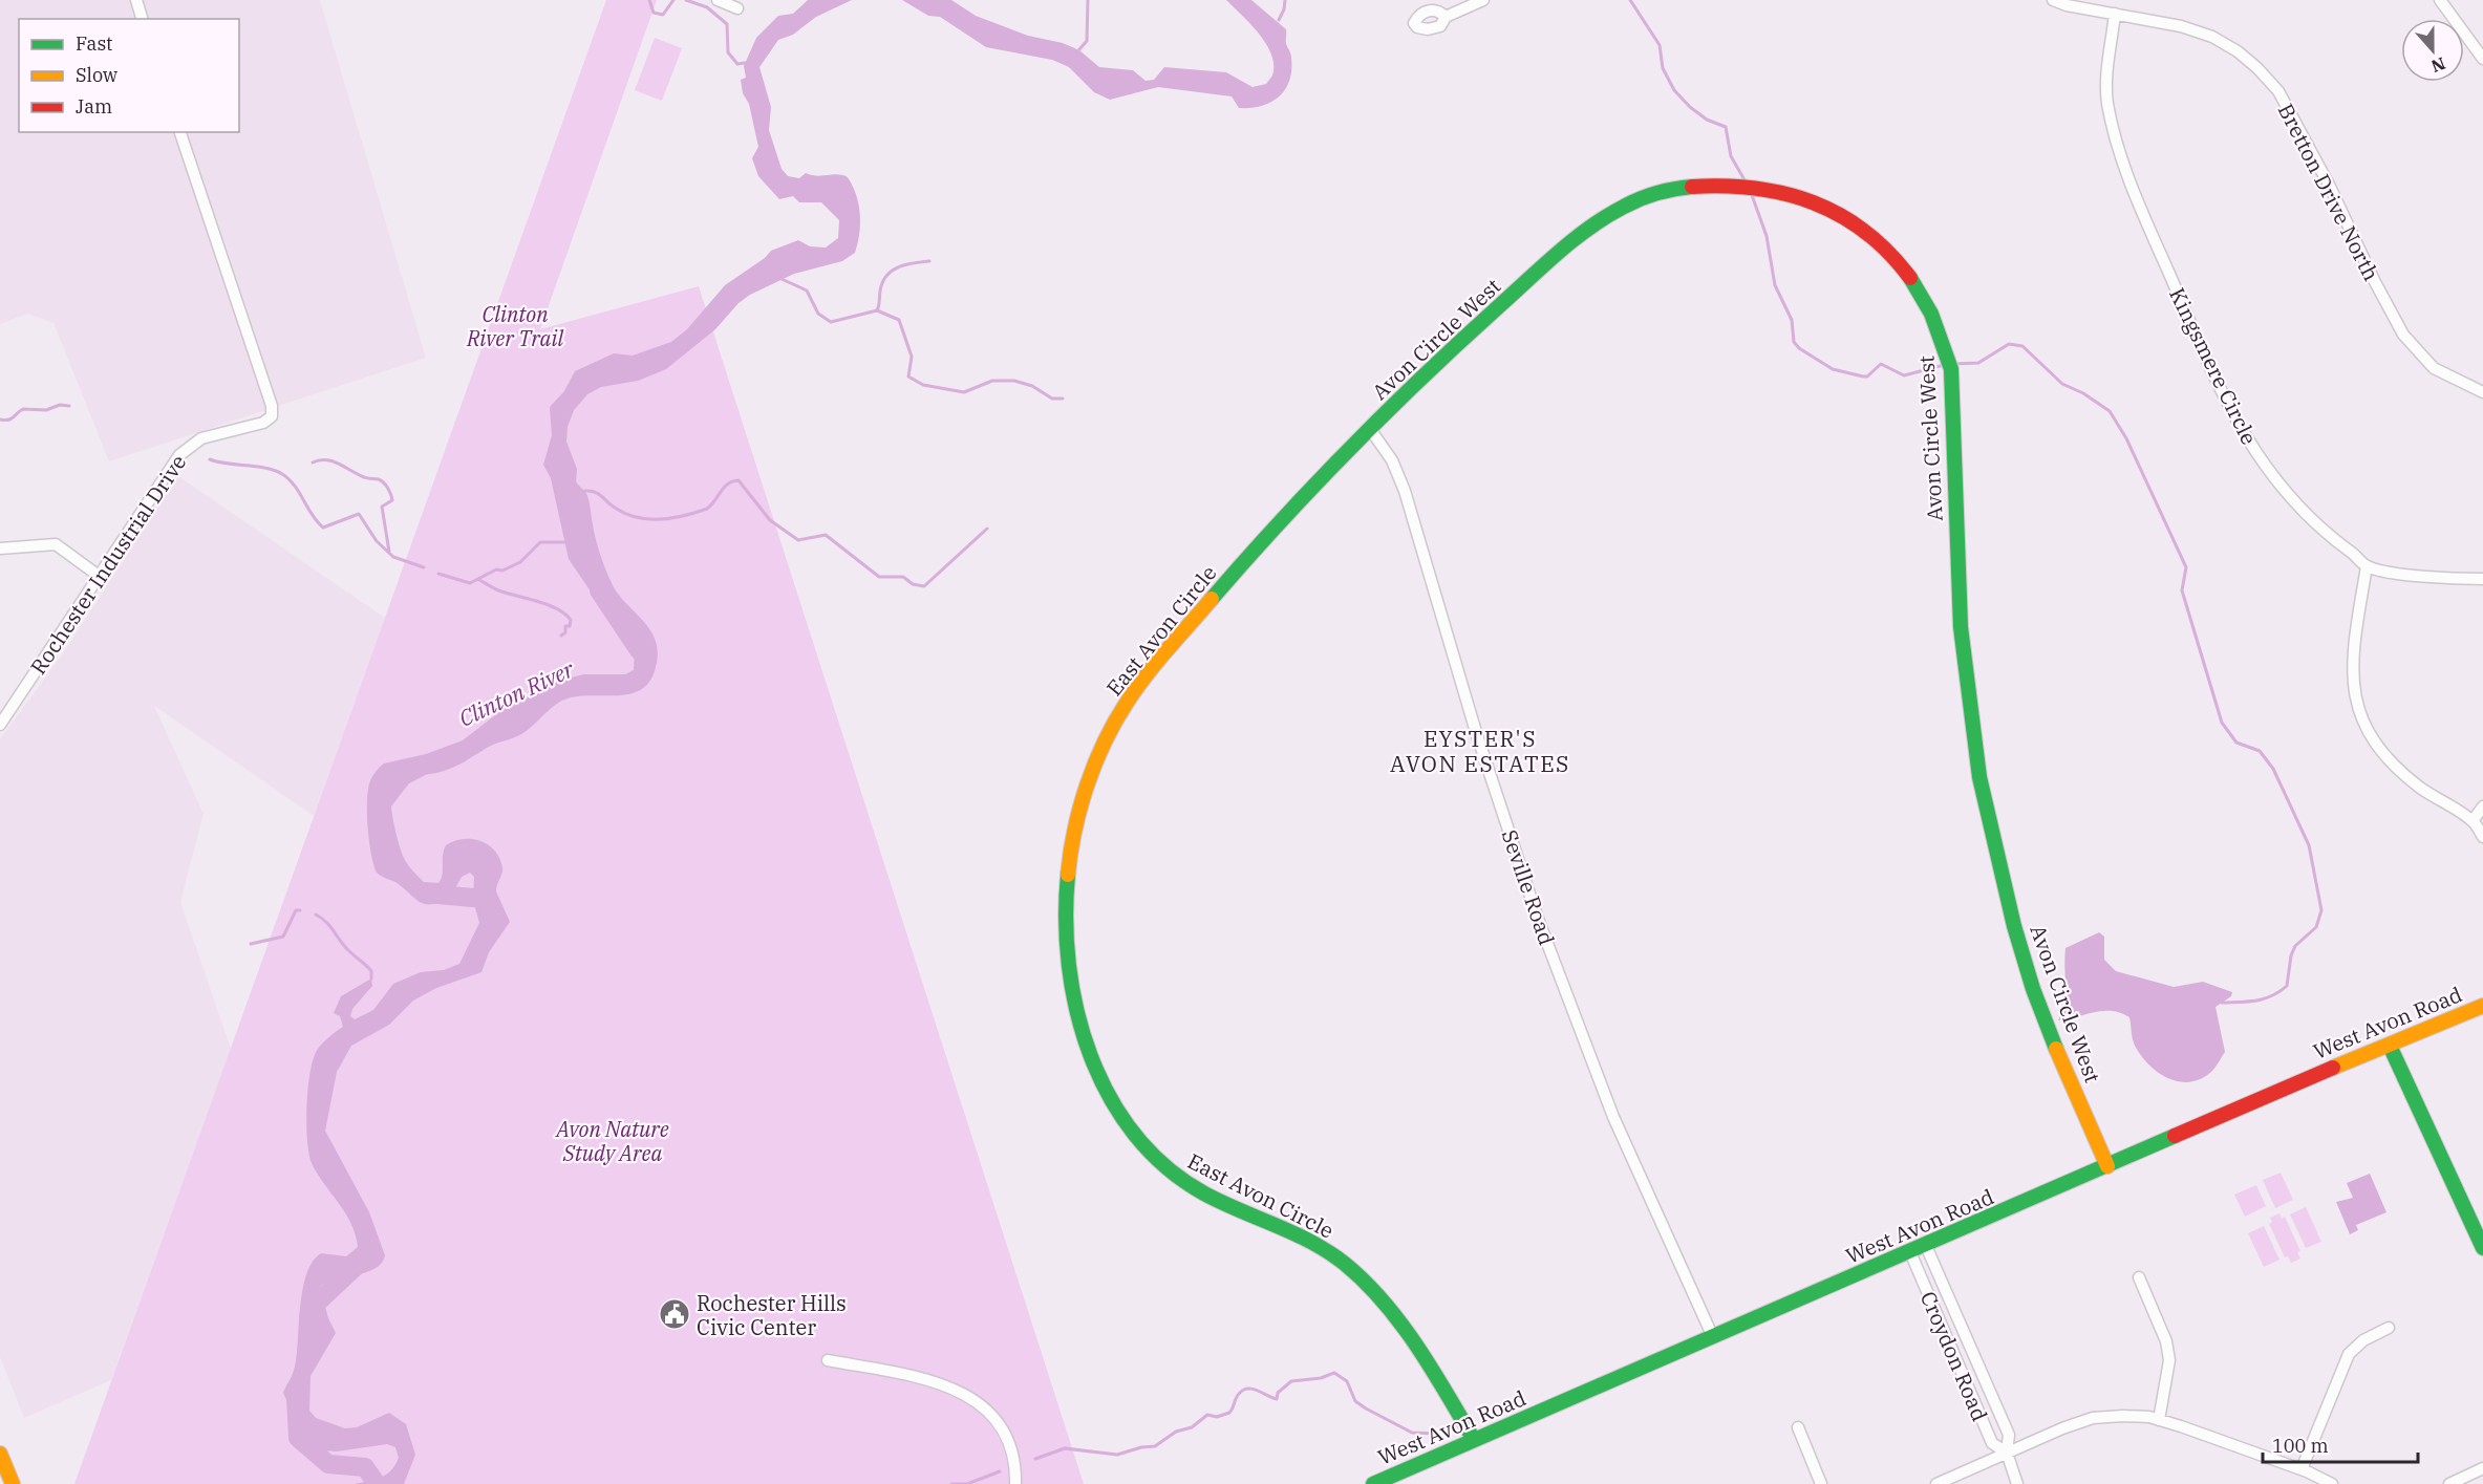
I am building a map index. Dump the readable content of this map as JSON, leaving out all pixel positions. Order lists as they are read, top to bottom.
{
  "streets": {
    "street": [
      "Bretton Drive North",
      "Avon Circle West",
      "Kingsmere Circle",
      "Rochester Industrial Drive",
      "East Avon Circle",
      "Seville Road",
      "West Avon Road",
      "Croydon Road"
    ]
  },
  "crossings": [
    ["Bretton Drive North", "Kingsmere Circle"],
    ["Avon Circle West", "East Avon Circle"],
    ["Avon Circle West", "Seville Road"],
    ["Avon Circle West", "West Avon Road"],
    ["East Avon Circle", "Seville Road"],
    ["East Avon Circle", "West Avon Road"],
    ["Seville Road", "West Avon Road"],
    ["West Avon Road", "Croydon Road"]
  ],
  "districts": ["EYSTER'S AVON ESTATES"],
  "water": ["Clinton River"],
  "parks": ["Clinton River Trail", "Avon Nature Study Area"],
  "places": {
    "public building": ["Rochester Hills Civic Center"]
  },
  "legend": ["Fast", "Slow", "Jam"],
  "scale_bar": "100 m",
  "north": "bottom"
}
